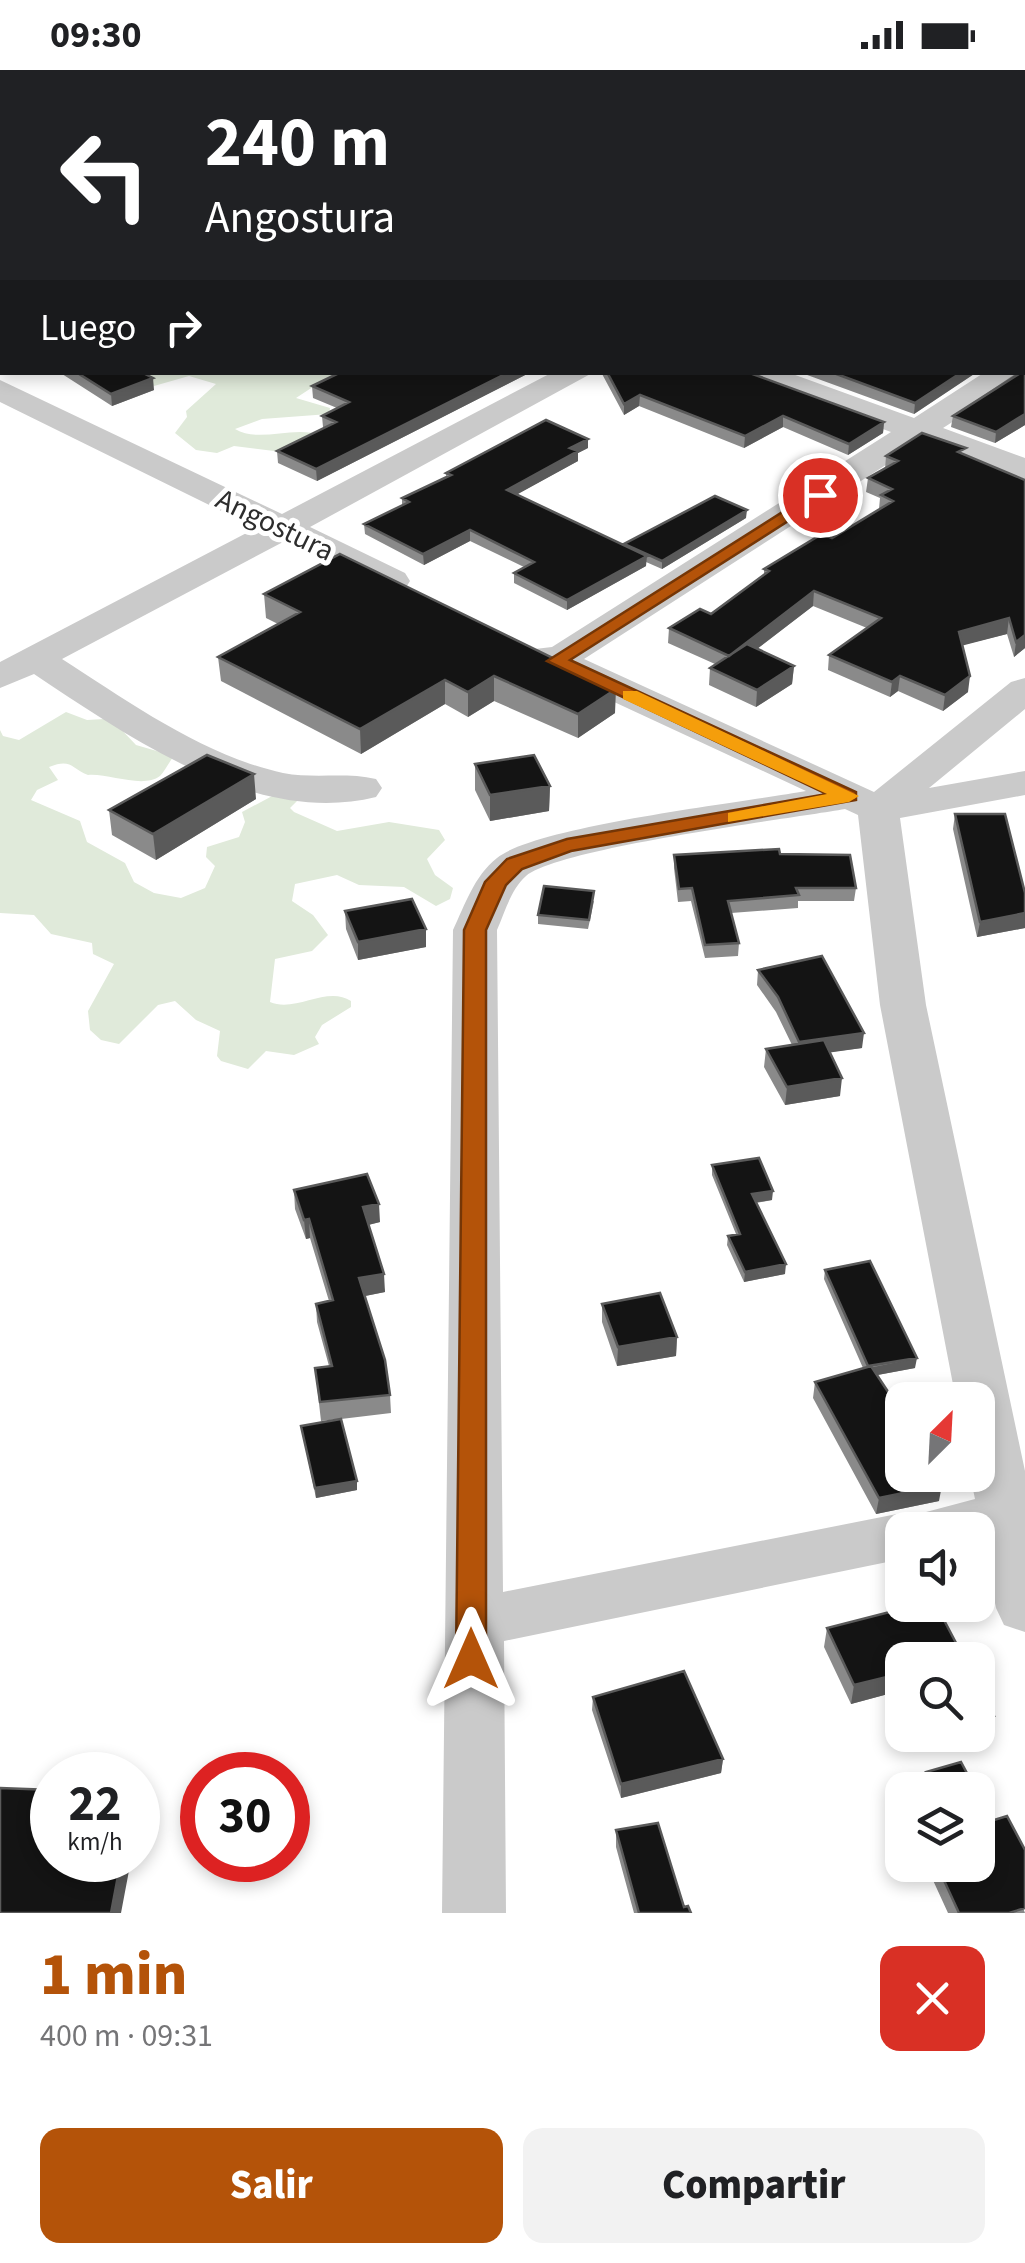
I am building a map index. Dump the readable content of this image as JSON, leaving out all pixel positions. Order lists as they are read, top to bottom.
{
  "streets": {
    "street": ["Angostura"]
  },
  "north": "top right",
  "page": {
    "status": "09:30",
    "turn": ["240 m", "Angostura"],
    "then": "Luego",
    "speed": "22 km/h",
    "limit": "30",
    "heading": ["1 min", "400 m · 09:31"],
    "buttons": ["Salir", "Compartir"]
  }
}
